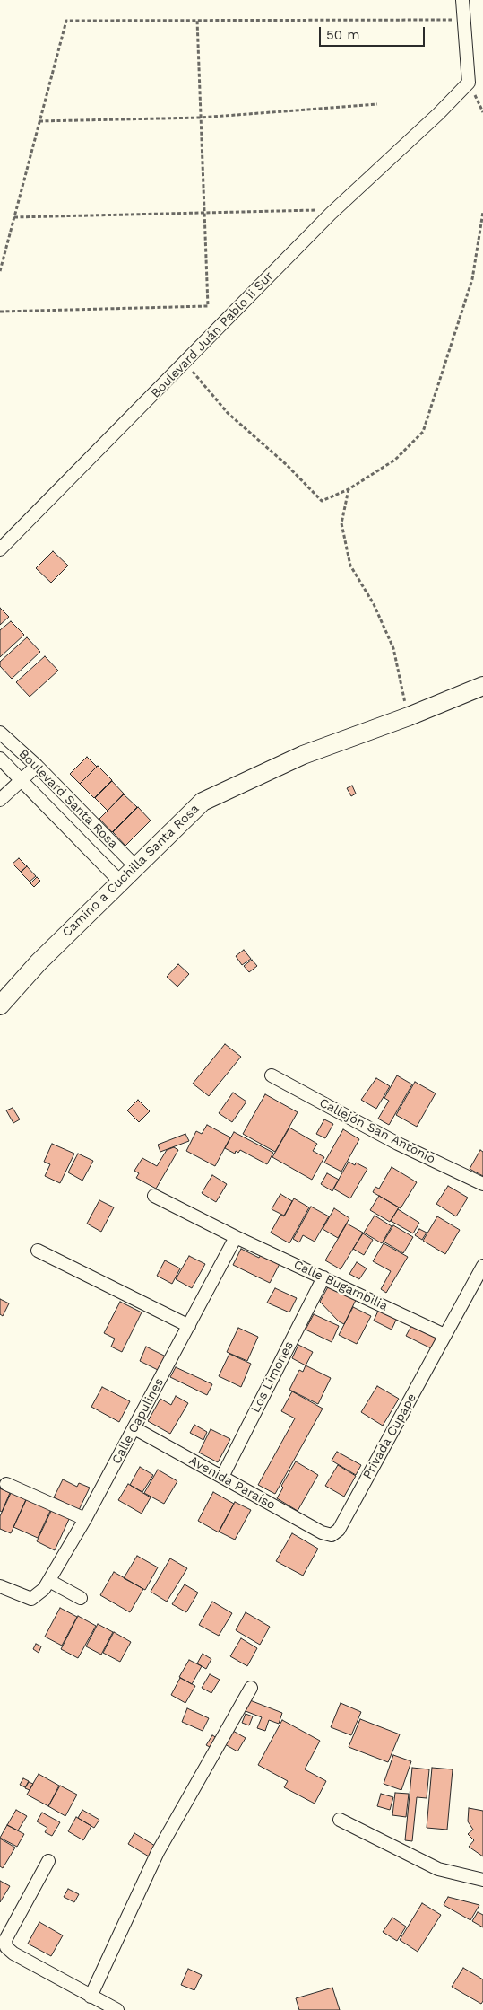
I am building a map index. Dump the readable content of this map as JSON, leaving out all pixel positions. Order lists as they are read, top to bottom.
{
  "streets": {
    "street": [
      "Boulevard Juán Pablo Ii Sur",
      "Boulevard Santa Rosa",
      "Camino a Cuchilla Santa Rosa",
      "Callejón San Antonio",
      "Calle Bugambilia",
      "Los Limones",
      "Calle Capulines",
      "Privada Cupape",
      "Avenida Paraíso"
    ]
  },
  "crossings": [
    ["Boulevard Santa Rosa", "Camino a Cuchilla Santa Rosa"],
    ["Calle Bugambilia", "Los Limones"],
    ["Calle Bugambilia", "Calle Capulines"],
    ["Calle Bugambilia", "Privada Cupape"],
    ["Los Limones", "Avenida Paraíso"],
    ["Calle Capulines", "Avenida Paraíso"],
    ["Privada Cupape", "Avenida Paraíso"]
  ],
  "scale_bar": "50 m"
}
